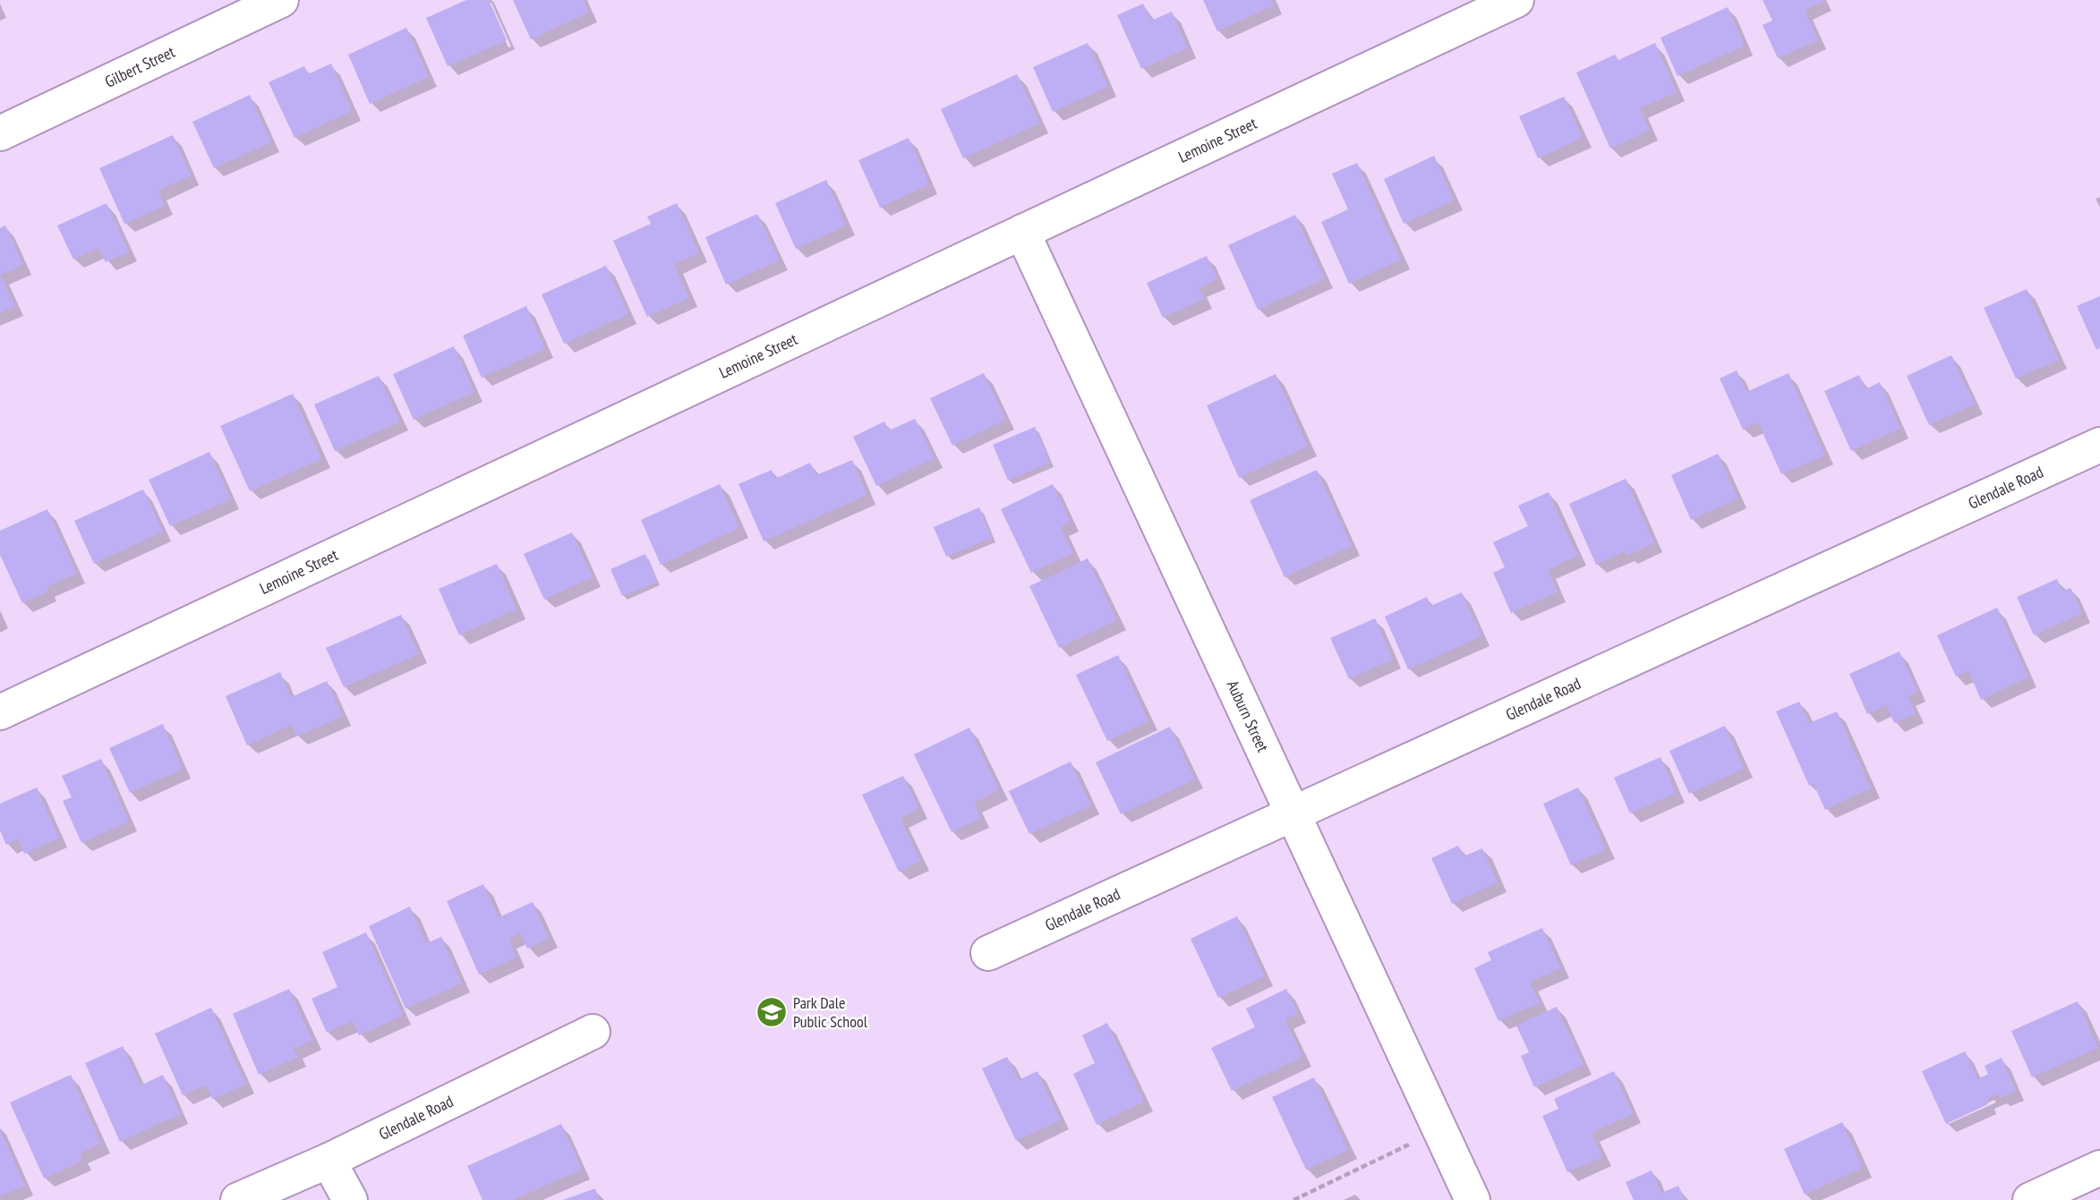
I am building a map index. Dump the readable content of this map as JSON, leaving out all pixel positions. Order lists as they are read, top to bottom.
{
  "streets": {
    "street": [
      "Gilbert Street",
      "Lemoine Street",
      "Glendale Road",
      "Auburn Street"
    ]
  },
  "crossings": [
    ["Lemoine Street", "Auburn Street"],
    ["Glendale Road", "Auburn Street"]
  ],
  "places": {
    "school or university": ["Park Dale Public School"]
  }
}
